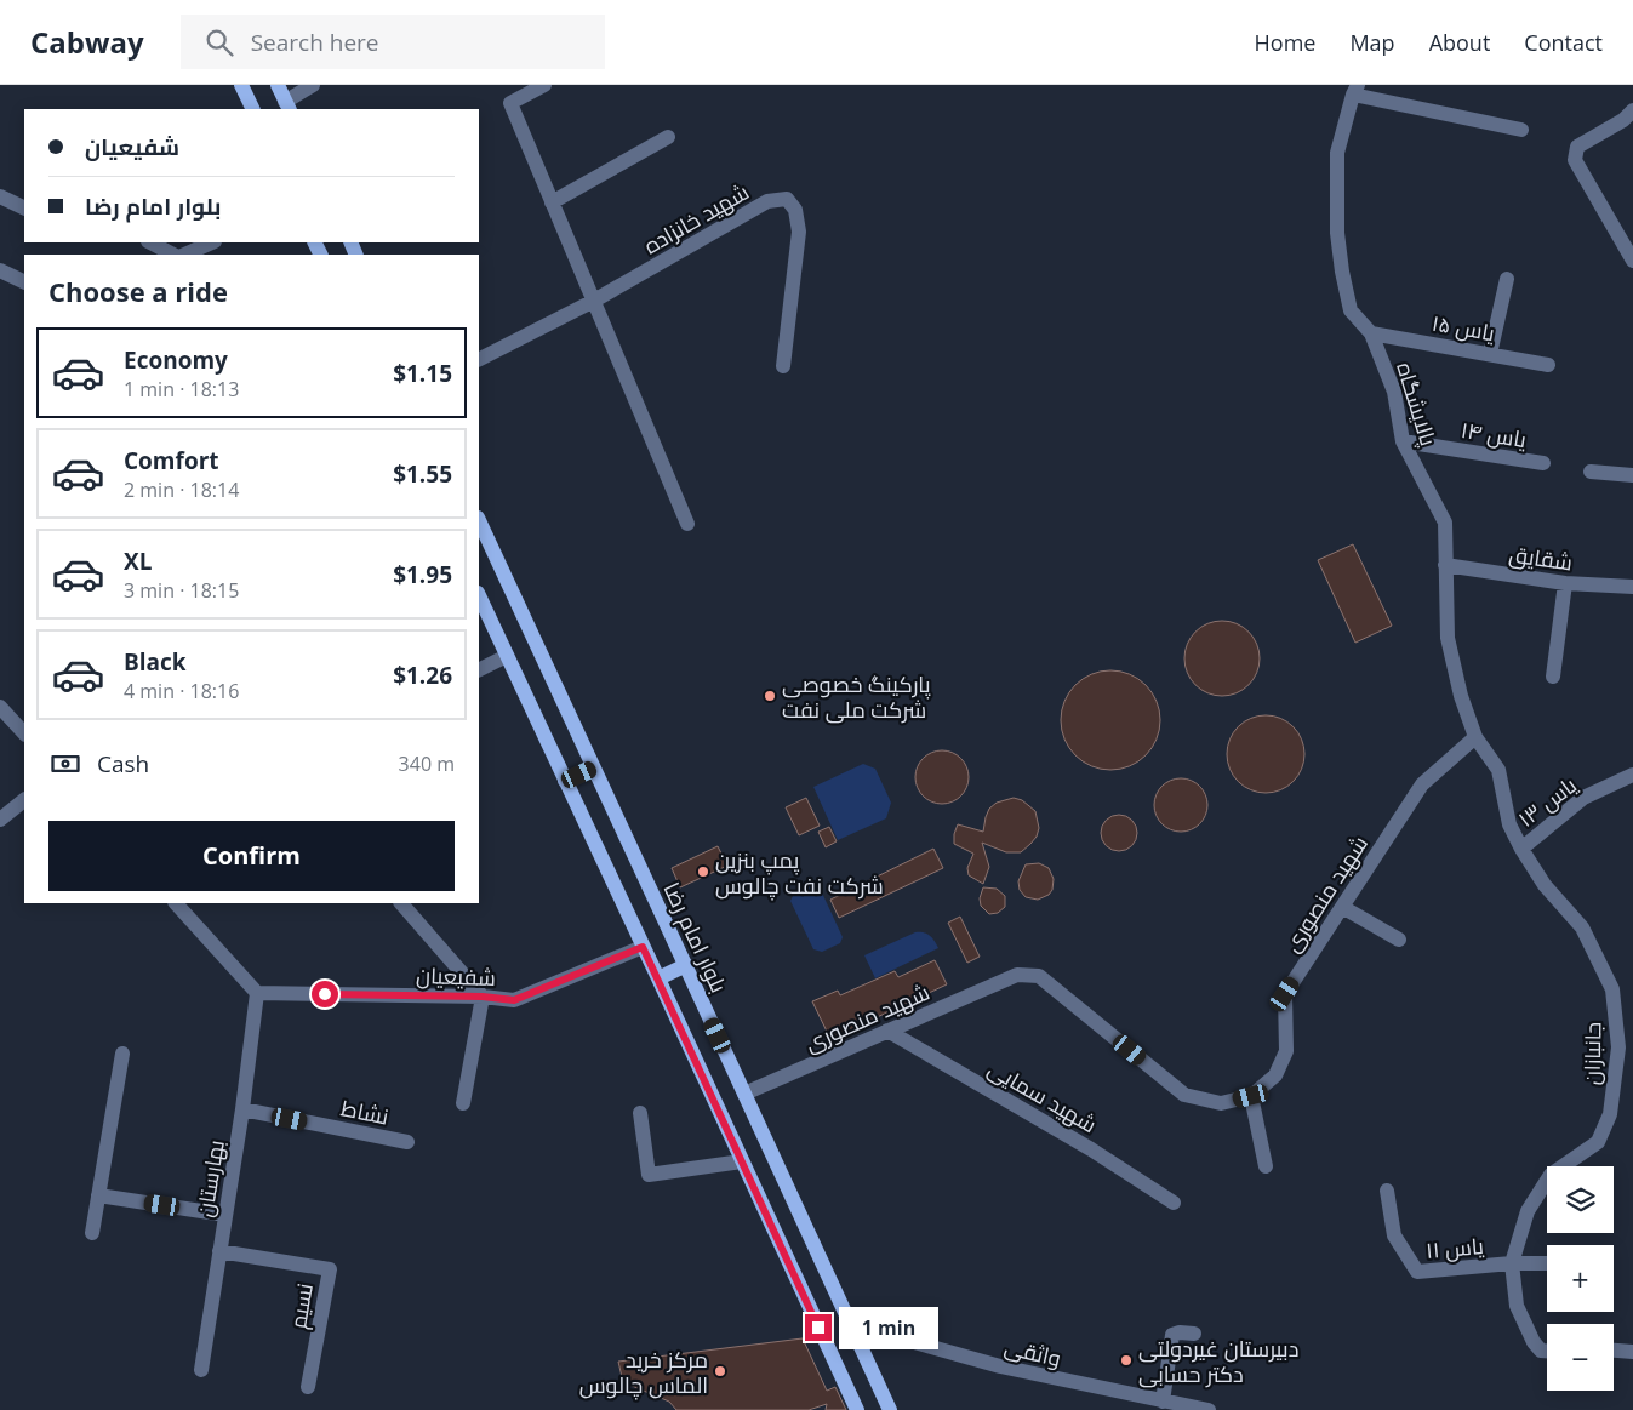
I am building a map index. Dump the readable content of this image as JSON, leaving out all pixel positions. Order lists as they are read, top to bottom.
{
  "streets": {
    "main road": ["بلوار امام رضا"],
    "street": [
      "شهید خانزاده",
      "یاس ۱۵",
      "پالایشگاه",
      "یاس ۱۴",
      "شقایق",
      "یاس ۱۳",
      "شهید منصوری",
      "شفیعیان",
      "جانبازان",
      "شهید سمایی",
      "نشاط",
      "بهارستان",
      "یاس ۱۱",
      "نسیم",
      "واثقی"
    ]
  },
  "crossings": [
    ["یاس ۱۵", "پالایشگاه"],
    ["پالایشگاه", "یاس ۱۴"],
    ["پالایشگاه", "شقایق"],
    ["پالایشگاه", "شهید منصوری"],
    ["پالایشگاه", "جانبازان"],
    ["یاس ۱۳", "جانبازان"],
    ["شهید منصوری", "بلوار امام رضا"],
    ["شهید منصوری", "جانبازان"],
    ["شهید منصوری", "شهید سمایی"],
    ["بلوار امام رضا", "واثقی"],
    ["شفیعیان", "بهارستان"],
    ["جانبازان", "یاس ۱۱"],
    ["نشاط", "بهارستان"],
    ["بهارستان", "نسیم"]
  ],
  "places": [
    "پارکینگ خصوصی شرکت ملی نفت",
    "پمپ بنزین شرکت نفت چالوس",
    "دبیرستان غیردولتی دکتر حسابی",
    "مرکز خرید الماس چالوس"
  ],
  "page": {
    "header": "Cabway",
    "search": "Search here",
    "nav": [
      "Home",
      "Map",
      "About",
      "Contact"
    ],
    "banner": ["شفیعیان", "بلوار امام رضا"],
    "heading": "Choose a ride",
    "list": [
      {
        "name": "Economy",
        "note": "1 min · 18:13",
        "value": "$1.15"
      },
      {
        "name": "Comfort",
        "note": "2 min · 18:14",
        "value": "$1.55"
      },
      {
        "name": "XL",
        "note": "3 min · 18:15",
        "value": "$1.95"
      },
      {
        "name": "Black",
        "note": "4 min · 18:16",
        "value": "$1.26"
      }
    ],
    "pay": ["Cash", "340 m"],
    "buttons": "Confirm",
    "map_buttons": ["+", "−"],
    "bubble": "1 min"
  }
}
